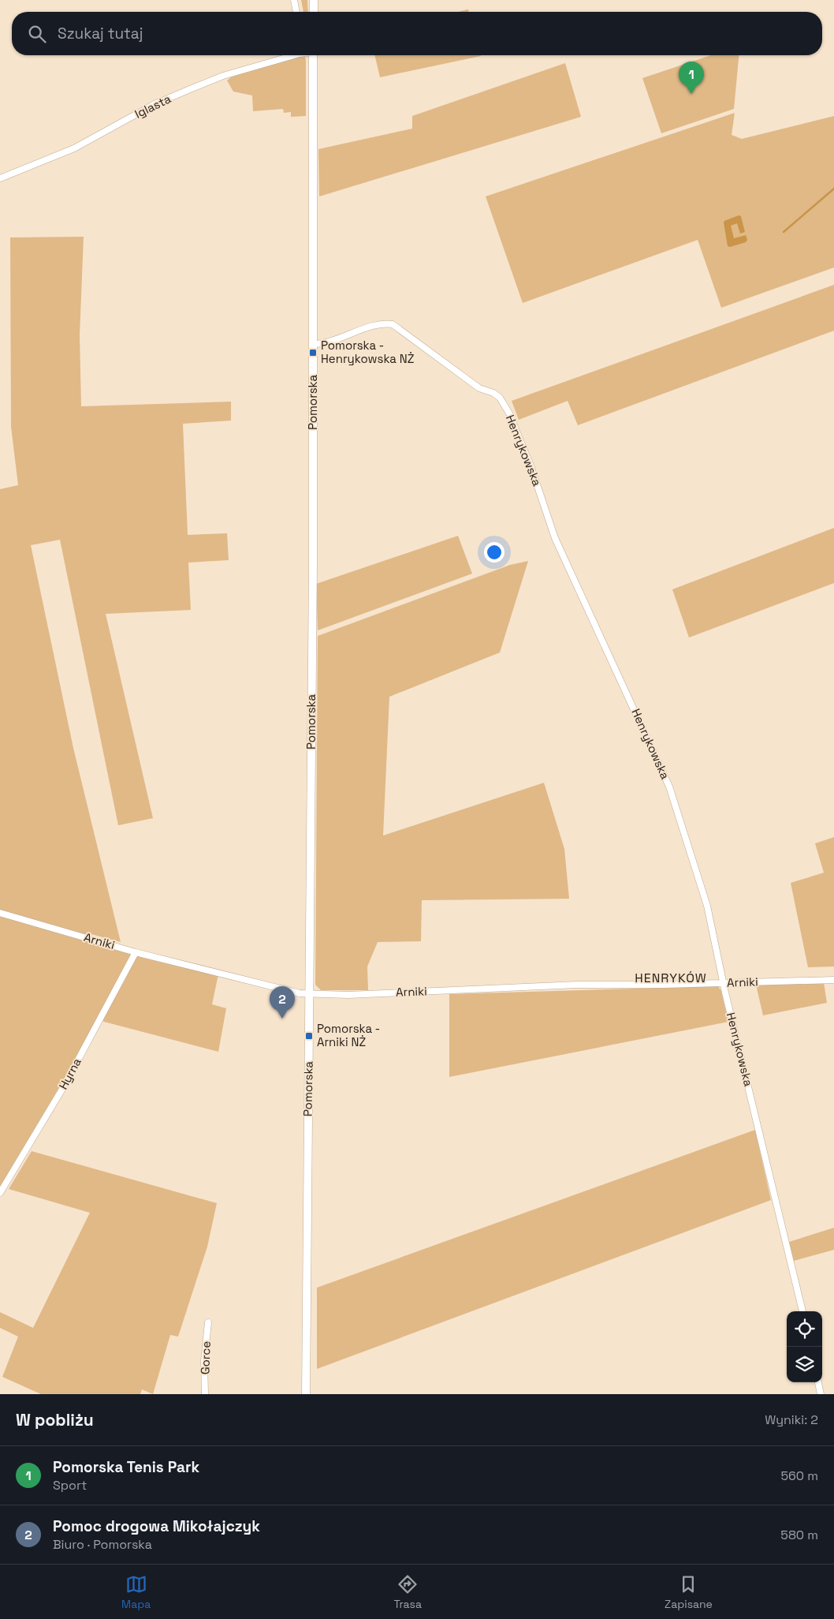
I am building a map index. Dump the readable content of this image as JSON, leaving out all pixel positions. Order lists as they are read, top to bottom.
{
  "streets": {
    "street": [
      "Iglasta",
      "Pomorska",
      "Henrykowska",
      "Arniki",
      "Hyrna",
      "Gorce"
    ]
  },
  "crossings": [
    ["Pomorska", "Henrykowska"],
    ["Pomorska", "Arniki"],
    ["Henrykowska", "Arniki"],
    ["Arniki", "Hyrna"]
  ],
  "districts": ["HENRYKÓW"],
  "places": {
    "transit": ["Pomorska - Henrykowska NŻ", "Pomorska - Arniki NŻ"]
  },
  "page": {
    "search": "Szukaj tutaj",
    "pins": ["1", "2"],
    "heading": ["W pobliżu", "Wyniki: 2"],
    "list": [
      {
        "mark": "1",
        "name": "Pomorska Tenis Park",
        "note": "Sport",
        "value": "560 m"
      },
      {
        "mark": "2",
        "name": "Pomoc drogowa Mikołajczyk",
        "note": "Biuro · Pomorska",
        "value": "580 m"
      }
    ],
    "nav": ["Mapa", "Trasa", "Zapisane"]
  }
}
